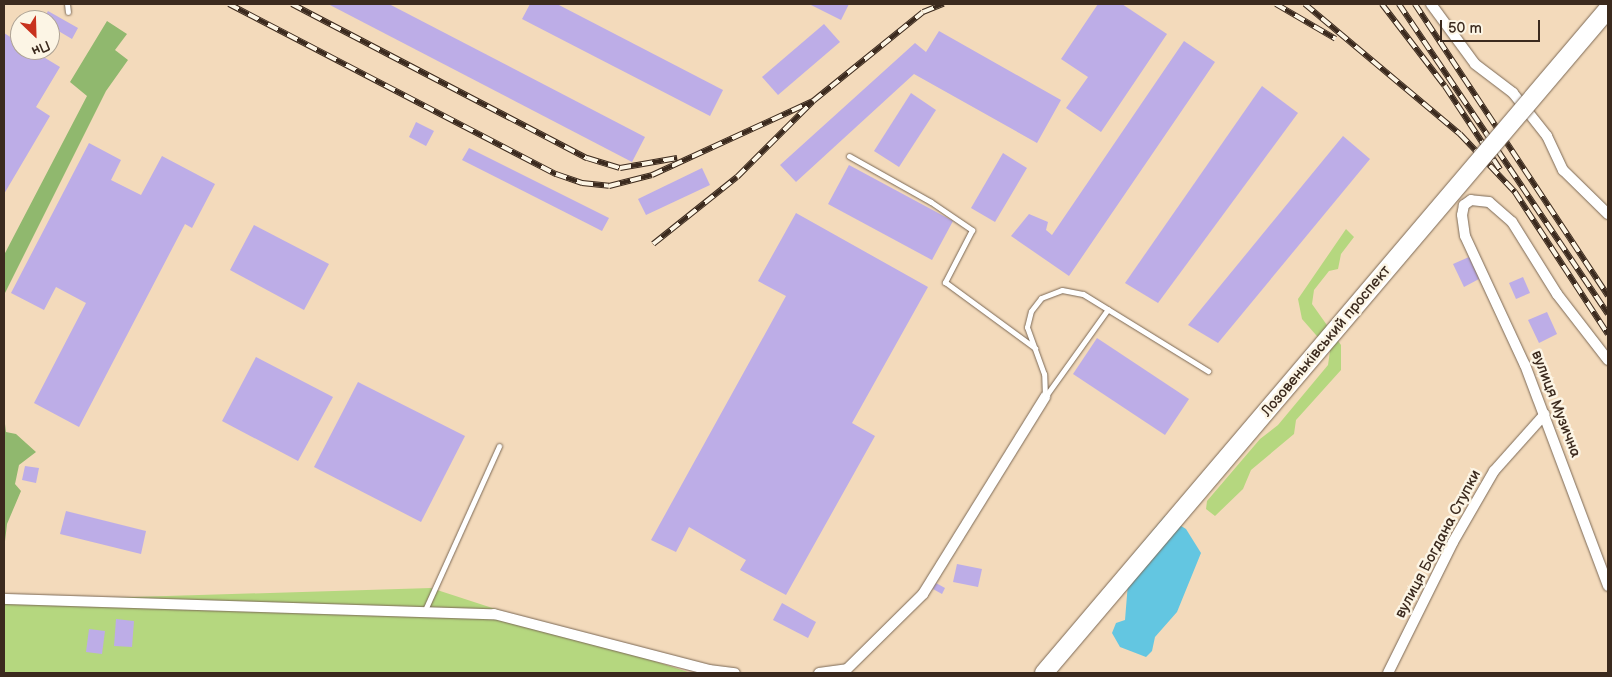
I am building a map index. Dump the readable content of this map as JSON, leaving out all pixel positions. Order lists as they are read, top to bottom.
{
  "streets": {
    "highway": ["Лозовеньківський проспект"],
    "street": ["вулиця Музична", "вулиця Богдана Ступки"]
  },
  "crossings": [
    ["вулиця Музична", "вулиця Богдана Ступки"]
  ],
  "scale_bar": "50 m",
  "north": "bottom right"
}
